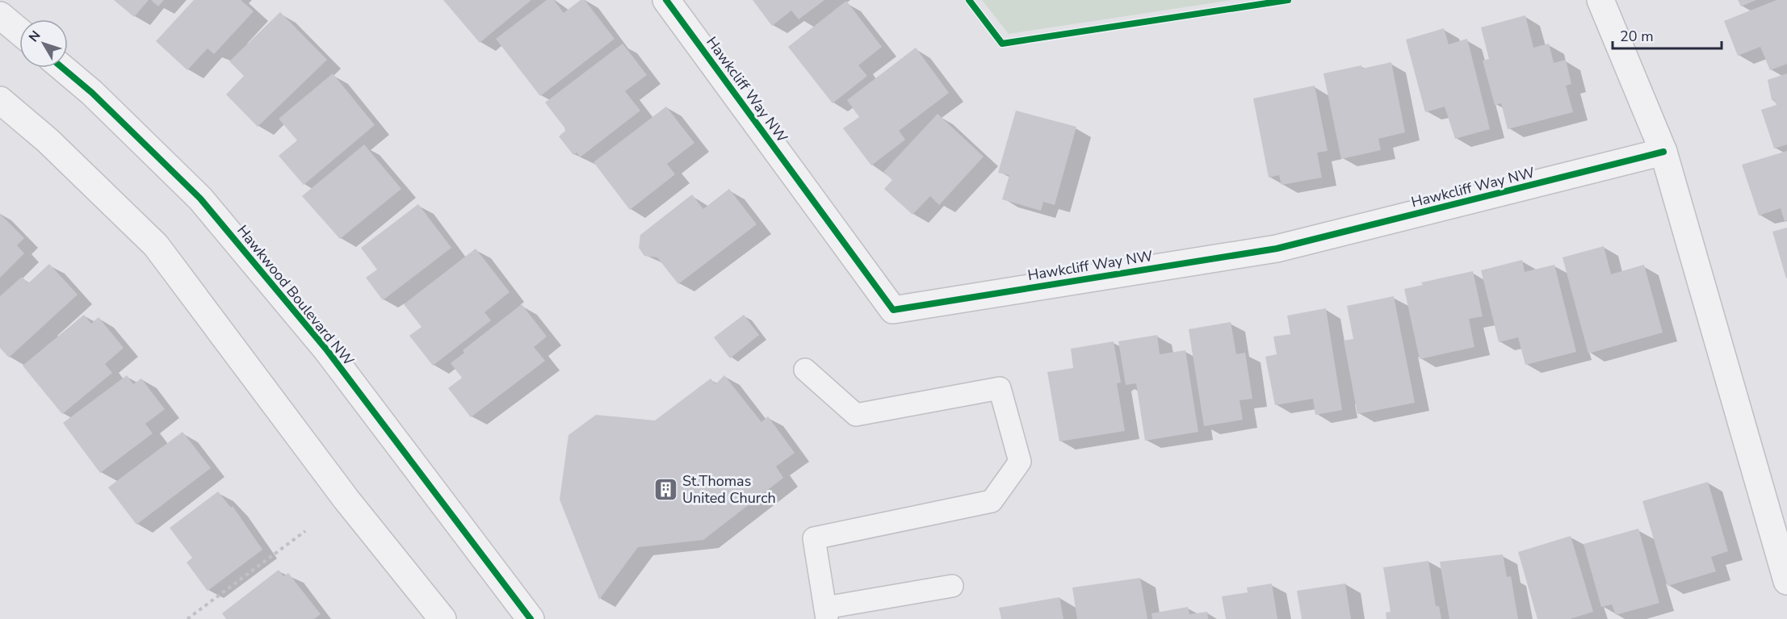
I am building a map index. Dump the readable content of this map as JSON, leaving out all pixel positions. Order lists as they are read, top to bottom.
{
  "streets": {
    "street": ["Hawkcliff Way NW", "Hawkwood Boulevard NW"]
  },
  "places": {
    "building": ["St.Thomas United Church"]
  },
  "scale_bar": "20 m",
  "north": "top left"
}
